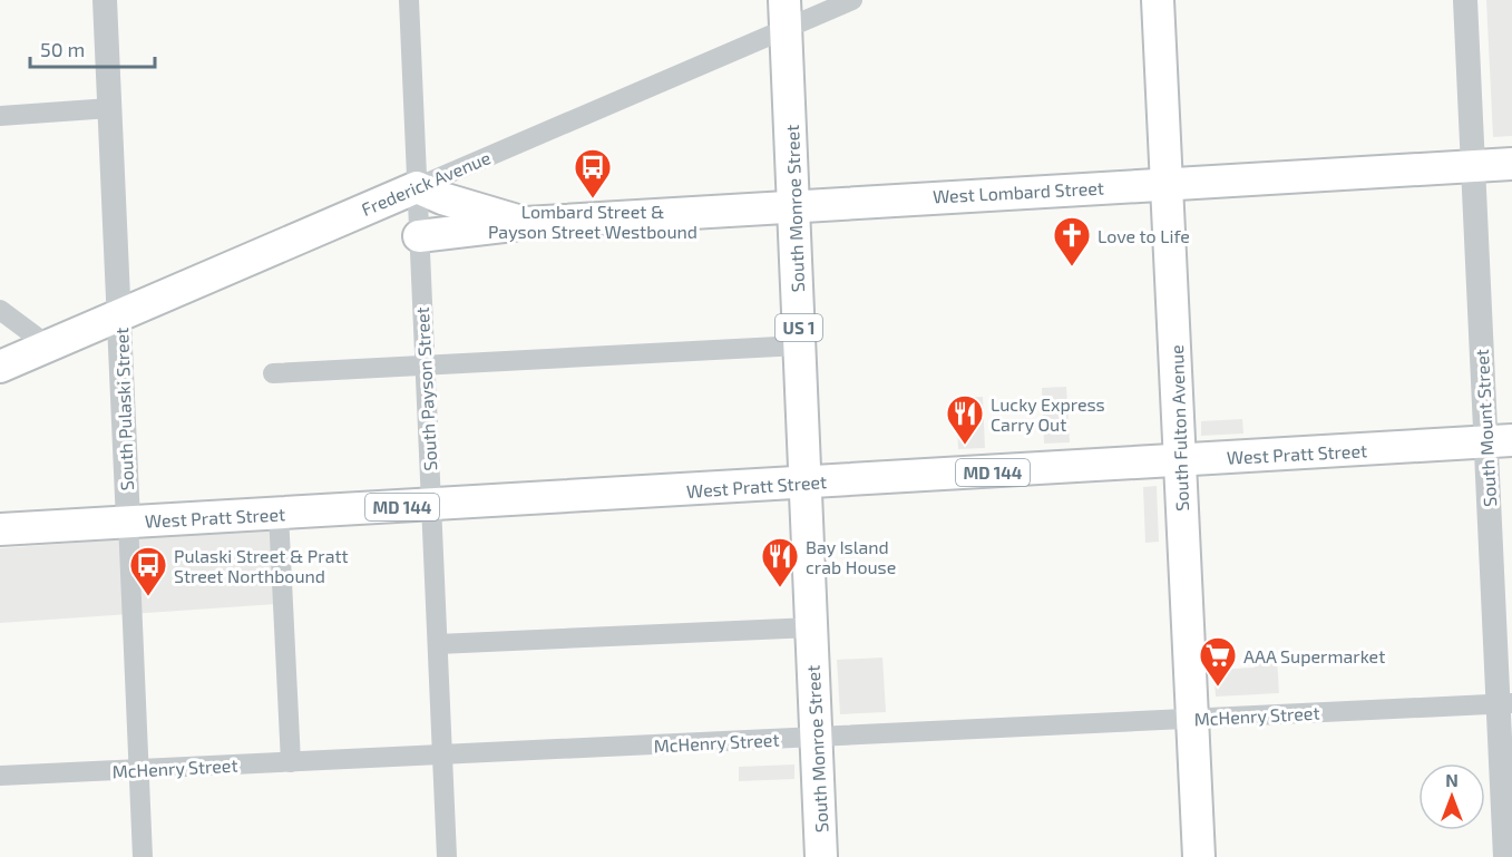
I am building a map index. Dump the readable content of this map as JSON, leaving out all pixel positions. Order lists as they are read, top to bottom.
{
  "streets": {
    "main road": [
      "Frederick Avenue",
      "West Lombard Street",
      "South Monroe Street",
      "US 1",
      "South Fulton Avenue",
      "West Pratt Street",
      "MD 144"
    ],
    "street": [
      "South Payson Street",
      "South Pulaski Street",
      "South Mount Street",
      "McHenry Street"
    ]
  },
  "crossings": [
    ["Frederick Avenue", "West Lombard Street"],
    ["Frederick Avenue", "South Monroe Street"],
    ["Frederick Avenue", "South Payson Street"],
    ["Frederick Avenue", "South Pulaski Street"],
    ["West Lombard Street", "South Monroe Street"],
    ["West Lombard Street", "South Payson Street"],
    ["West Lombard Street", "South Fulton Avenue"],
    ["West Lombard Street", "South Mount Street"],
    ["South Monroe Street", "West Pratt Street"],
    ["South Monroe Street", "McHenry Street"],
    ["South Payson Street", "West Pratt Street"],
    ["South Payson Street", "McHenry Street"],
    ["South Pulaski Street", "West Pratt Street"],
    ["South Pulaski Street", "McHenry Street"],
    ["South Fulton Avenue", "West Pratt Street"],
    ["South Fulton Avenue", "McHenry Street"],
    ["South Mount Street", "West Pratt Street"],
    ["South Mount Street", "McHenry Street"]
  ],
  "places": {
    "bus stop": ["Lombard Street & Payson Street Westbound", "Pulaski Street & Pratt Street Northbound"],
    "church": ["Love to Life"],
    "restaurant": ["Lucky Express Carry Out", "Bay Island crab House"],
    "supermarket": ["AAA Supermarket"]
  },
  "scale_bar": "50 m",
  "north": "top"
}
